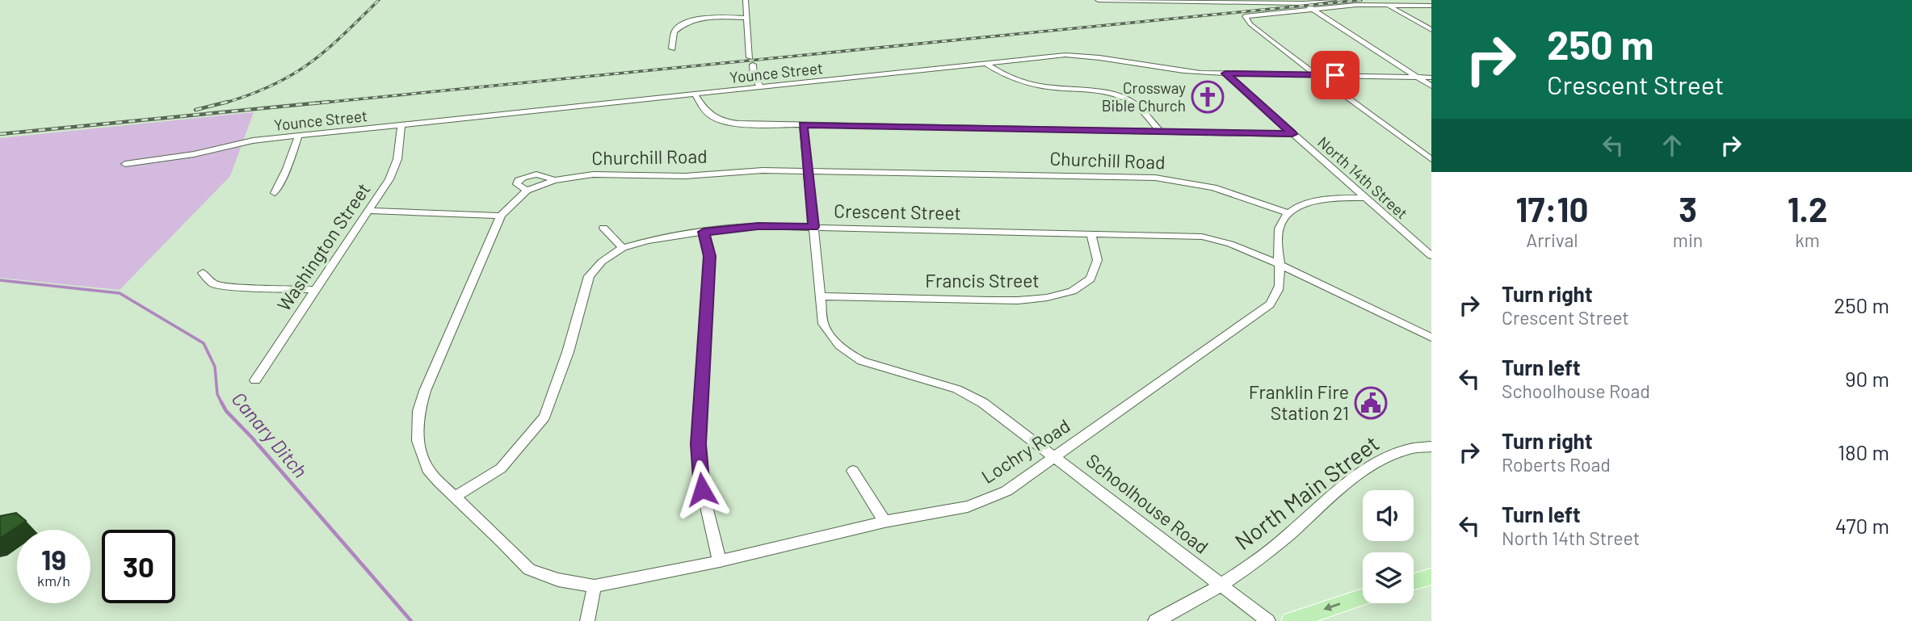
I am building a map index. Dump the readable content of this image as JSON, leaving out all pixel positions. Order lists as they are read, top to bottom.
{
  "streets": {
    "street": [
      "Younce Street",
      "Churchill Road",
      "North 14th Street",
      "Crescent Street",
      "Washington Street",
      "Francis Street",
      "Lochry Road",
      "North Main Street",
      "Schoolhouse Road"
    ]
  },
  "crossings": [
    ["Younce Street", "North 14th Street"],
    ["Younce Street", "Washington Street"],
    ["Churchill Road", "Crescent Street"],
    ["Churchill Road", "Lochry Road"],
    ["Churchill Road", "Schoolhouse Road"],
    ["Crescent Street", "Francis Street"],
    ["Crescent Street", "Lochry Road"],
    ["Crescent Street", "Schoolhouse Road"],
    ["Francis Street", "Schoolhouse Road"],
    ["Lochry Road", "Schoolhouse Road"],
    ["North Main Street", "Schoolhouse Road"]
  ],
  "water": ["Canary Ditch"],
  "places": {
    "church": ["Crossway Bible Church"],
    "public building": ["Franklin Fire Station 21"]
  },
  "page": {
    "turn": ["250 m", "Crescent Street"],
    "eta": [
      "17:10",
      "Arrival",
      "3",
      "min",
      "1.2",
      "km"
    ],
    "list": [
      {
        "name": "Turn right",
        "note": "Crescent Street",
        "value": "250 m"
      },
      {
        "name": "Turn left",
        "note": "Schoolhouse Road",
        "value": "90 m"
      },
      {
        "name": "Turn right",
        "note": "Roberts Road",
        "value": "180 m"
      },
      {
        "name": "Turn left",
        "note": "North 14th Street",
        "value": "470 m"
      }
    ],
    "speed": "19 km/h",
    "limit": "30"
  }
}
